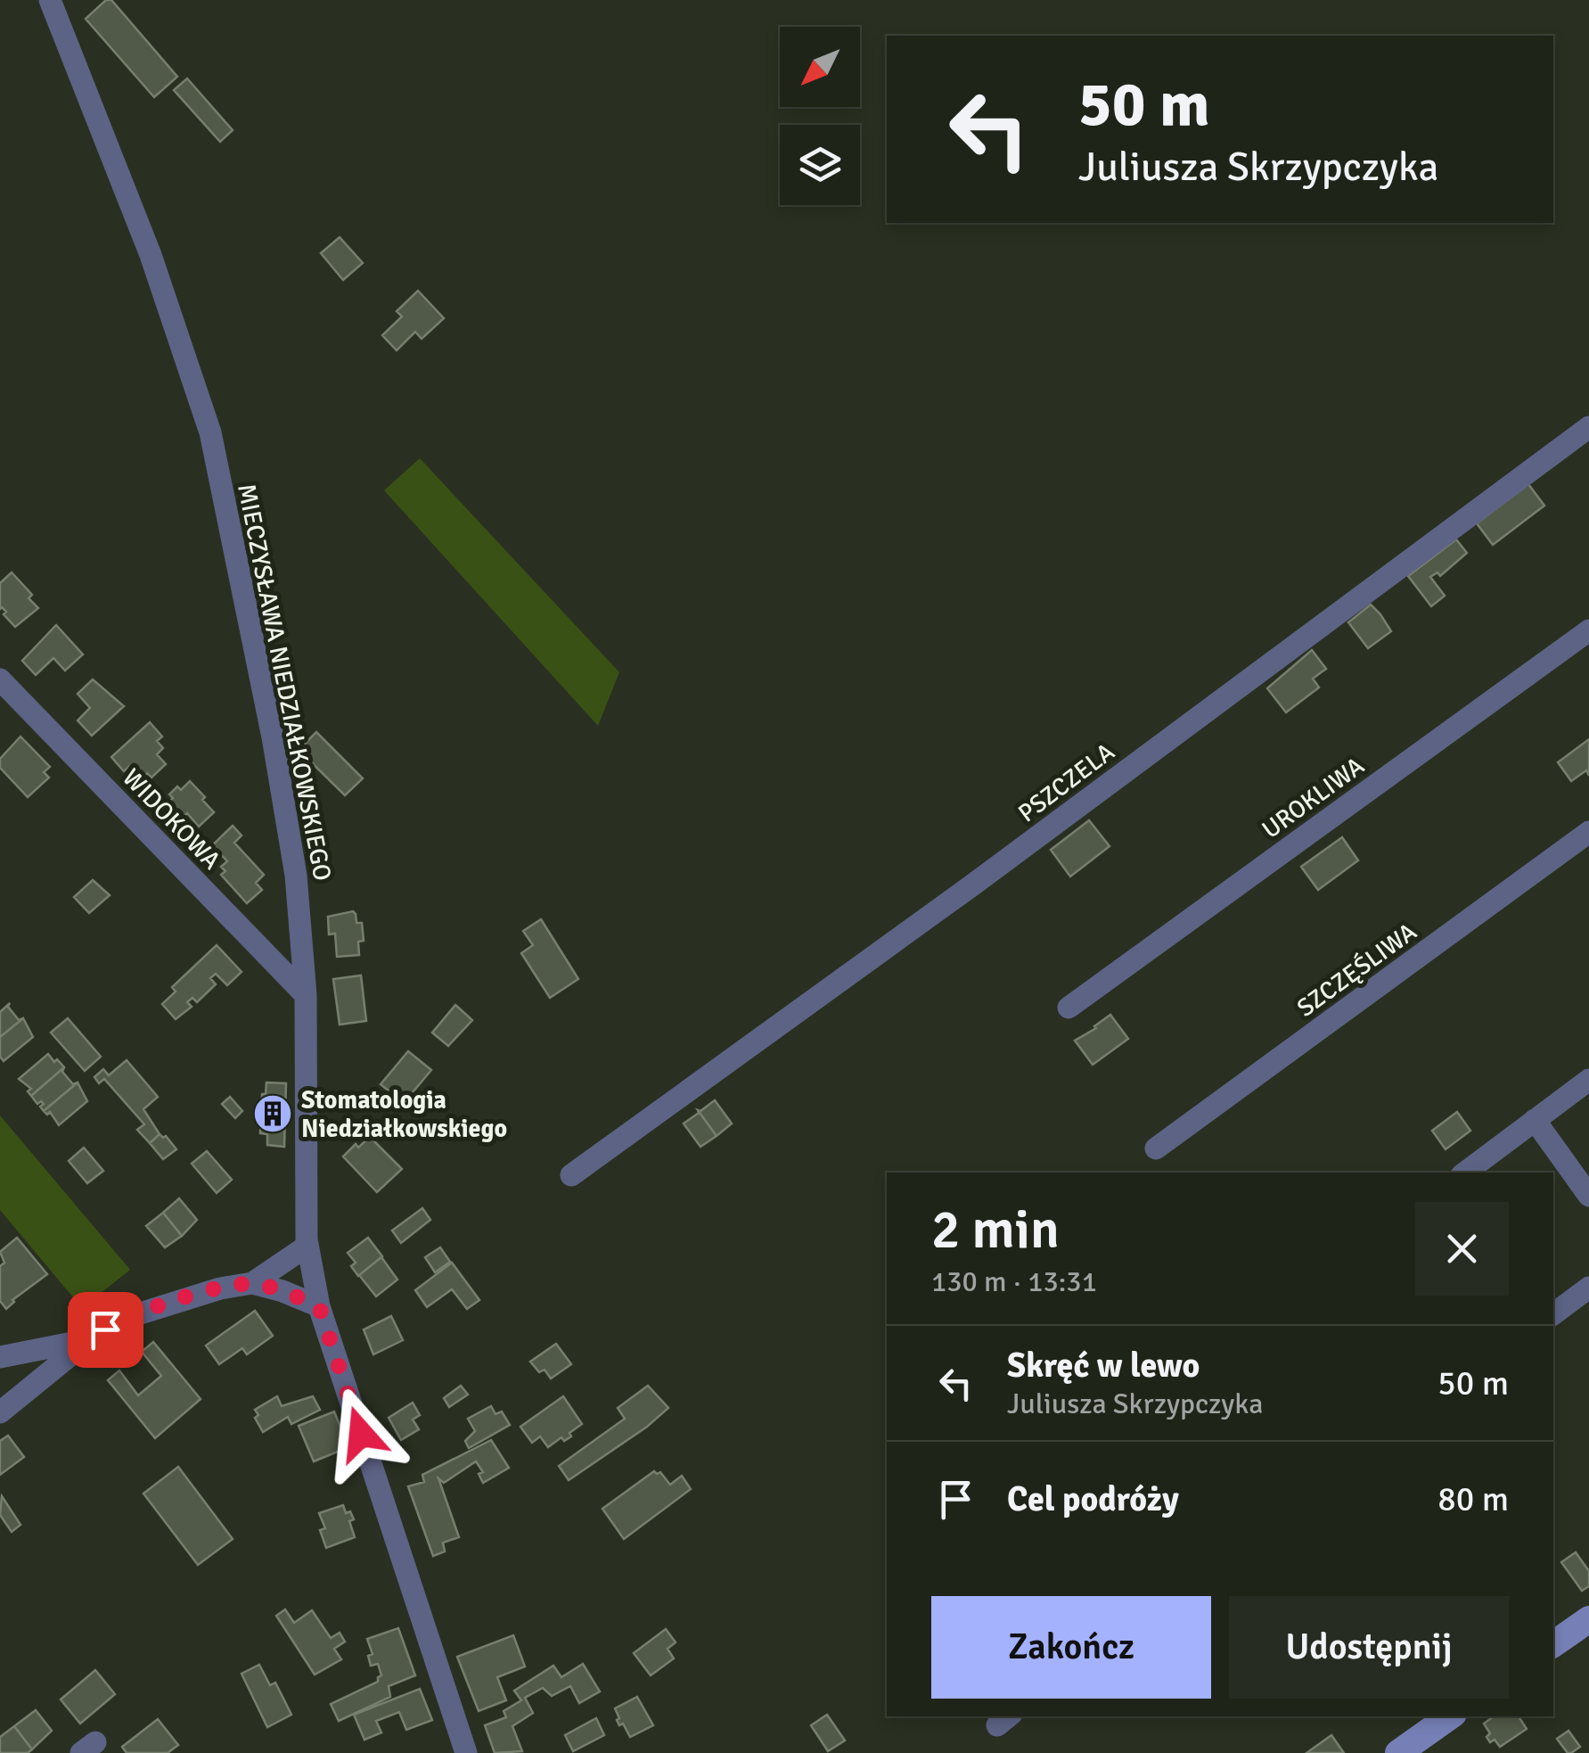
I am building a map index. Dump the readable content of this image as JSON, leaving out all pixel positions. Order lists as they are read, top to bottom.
{
  "streets": {
    "street": [
      "MIECZYSŁAWA NIEDZIAŁKOWSKIEGO",
      "PSZCZELA",
      "UROKLIWA",
      "WIDOKOWA",
      "SZCZĘŚLIWA"
    ]
  },
  "crossings": [
    ["MIECZYSŁAWA NIEDZIAŁKOWSKIEGO", "WIDOKOWA"]
  ],
  "places": {
    "building": ["Stomatologia Niedziałkowskiego"]
  },
  "north": "bottom left",
  "page": {
    "turn": ["50 m", "Juliusza Skrzypczyka"],
    "heading": ["2 min", "130 m · 13:31"],
    "list": [
      {
        "name": "Skręć w lewo",
        "note": "Juliusza Skrzypczyka",
        "value": "50 m"
      },
      {
        "name": "Cel podróży",
        "value": "80 m"
      }
    ],
    "buttons": ["Zakończ", "Udostępnij"]
  }
}
